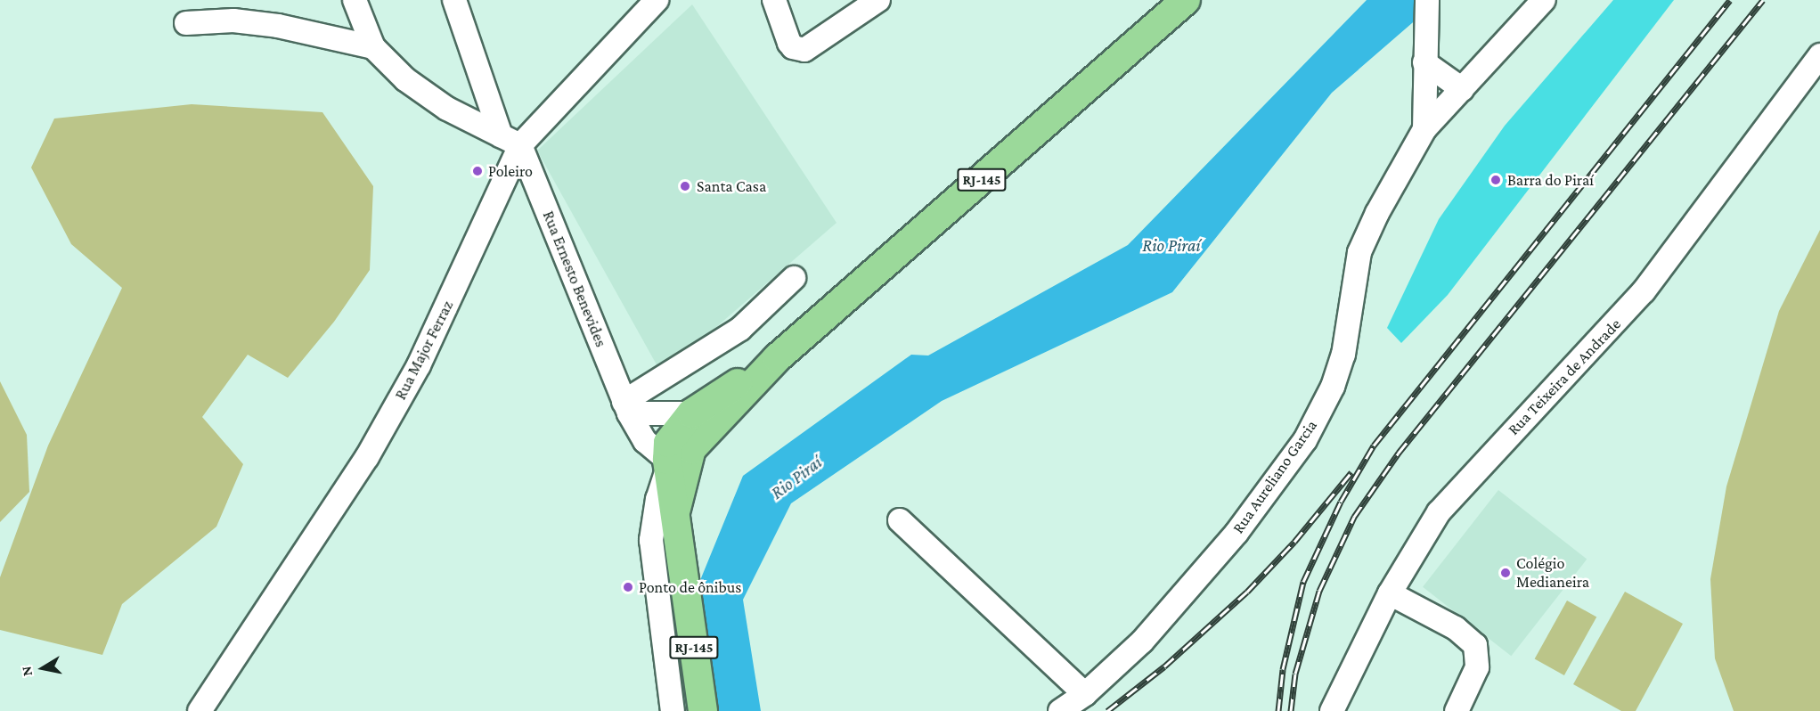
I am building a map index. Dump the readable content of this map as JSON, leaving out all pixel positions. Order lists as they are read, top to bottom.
{
  "streets": {
    "main road": ["RJ-145"],
    "street": [
      "Rua Ernesto Benevides",
      "Rua Major Ferraz",
      "Rua Teixeira de Andrade",
      "Rua Aureliano Garcia"
    ]
  },
  "crossings": [
    ["RJ-145", "Rua Ernesto Benevides"],
    ["Rua Ernesto Benevides", "Rua Major Ferraz"]
  ],
  "water": ["Rio Piraí"],
  "places": [
    "Poleiro",
    "Barra do Piraí",
    "Santa Casa",
    "Colégio Medianeira",
    "Ponto de ônibus"
  ],
  "north": "left"
}
